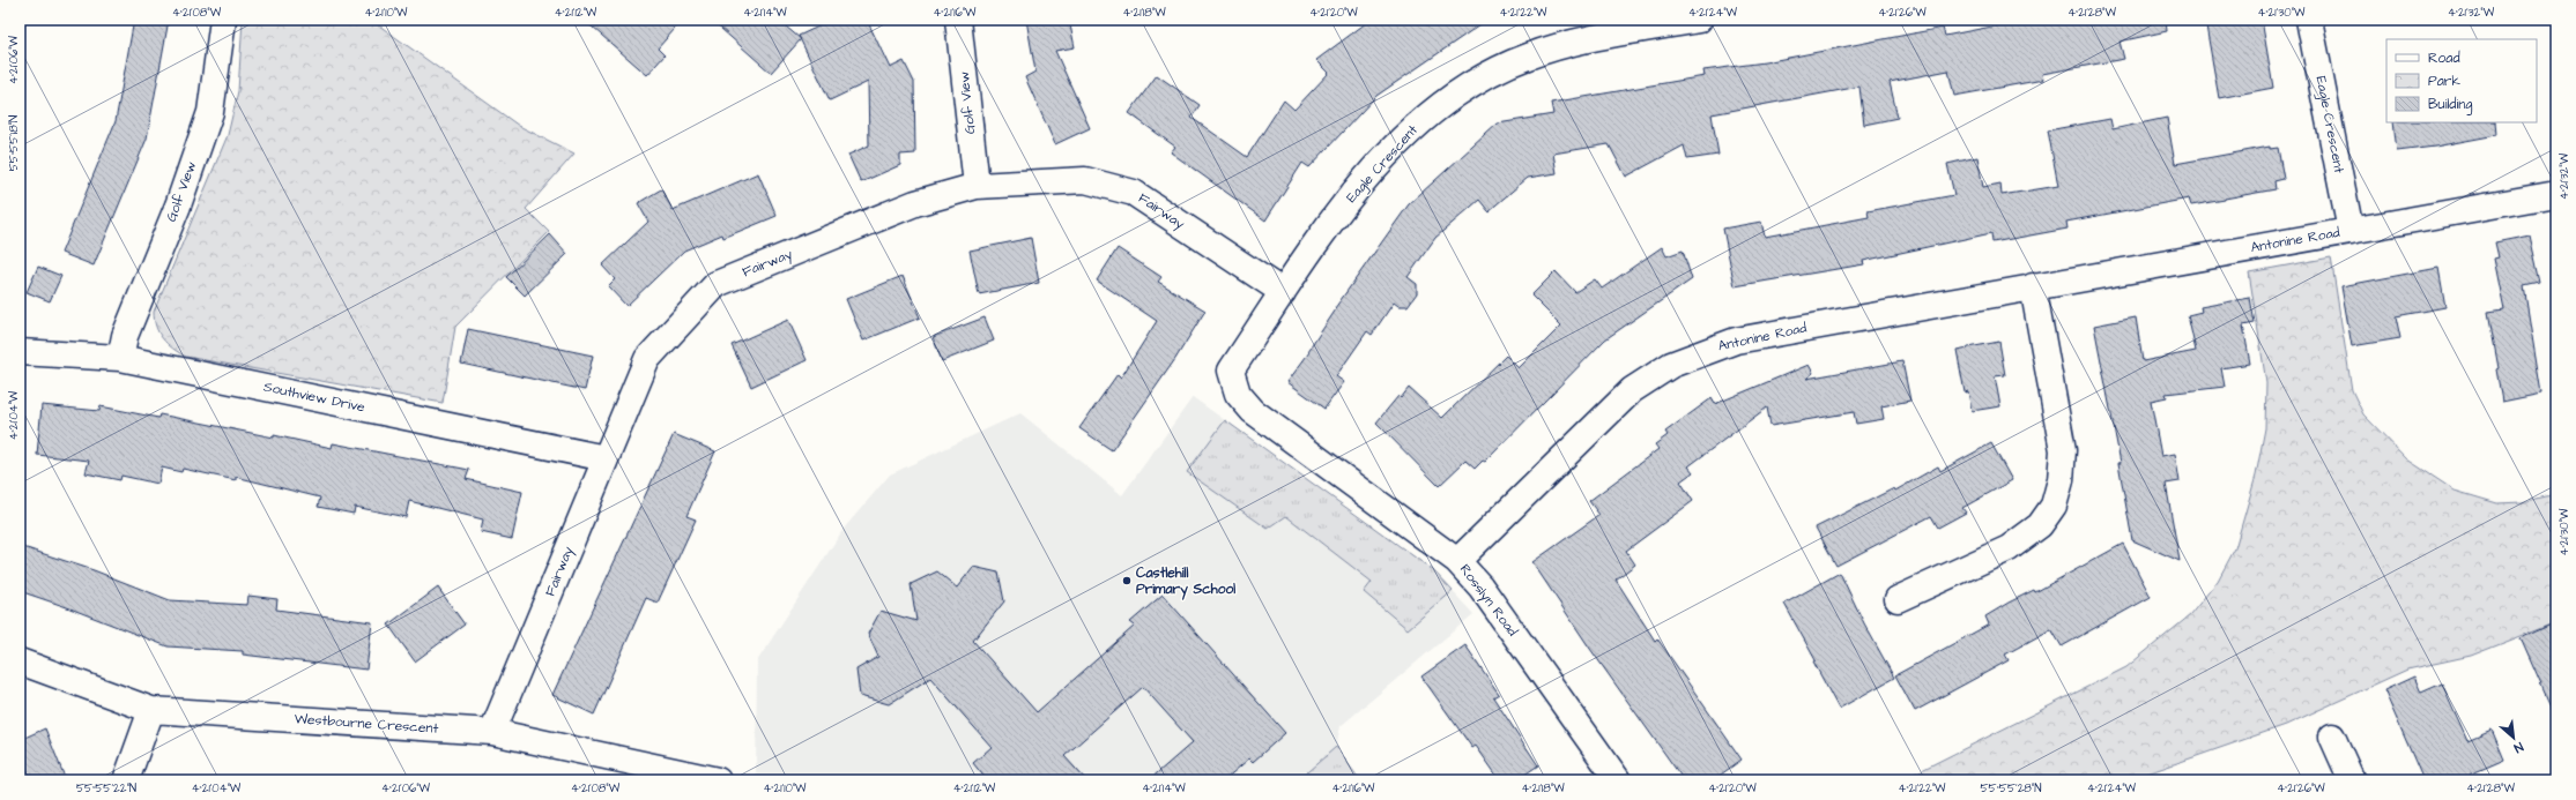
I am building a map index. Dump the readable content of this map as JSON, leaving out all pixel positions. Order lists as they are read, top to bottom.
{
  "streets": {
    "street": [
      "Golf View",
      "Eagle Crescent",
      "Fairway",
      "Antonine Road",
      "Southview Drive",
      "Rosslyn Road",
      "Westbourne Crescent"
    ]
  },
  "crossings": [
    ["Golf View", "Fairway"],
    ["Golf View", "Southview Drive"],
    ["Eagle Crescent", "Fairway"],
    ["Eagle Crescent", "Antonine Road"],
    ["Eagle Crescent", "Rosslyn Road"],
    ["Fairway", "Southview Drive"],
    ["Fairway", "Westbourne Crescent"],
    ["Antonine Road", "Rosslyn Road"]
  ],
  "places": ["Castlehill Primary School"],
  "legend": ["Road", "Park", "Building"],
  "north": "bottom right",
  "coordinates": [
    "4°21'08\"W",
    "4°21'10\"W",
    "4°21'12\"W",
    "4°21'14\"W",
    "4°21'16\"W",
    "4°21'18\"W",
    "4°21'20\"W",
    "4°21'22\"W",
    "4°21'24\"W",
    "4°21'26\"W",
    "4°21'28\"W",
    "4°21'30\"W",
    "4°21'32\"W",
    "4°21'06\"W",
    "55°55'18\"N",
    "4°21'04\"W",
    "55°55'22\"N",
    "55°55'28\"N"
  ]
}
